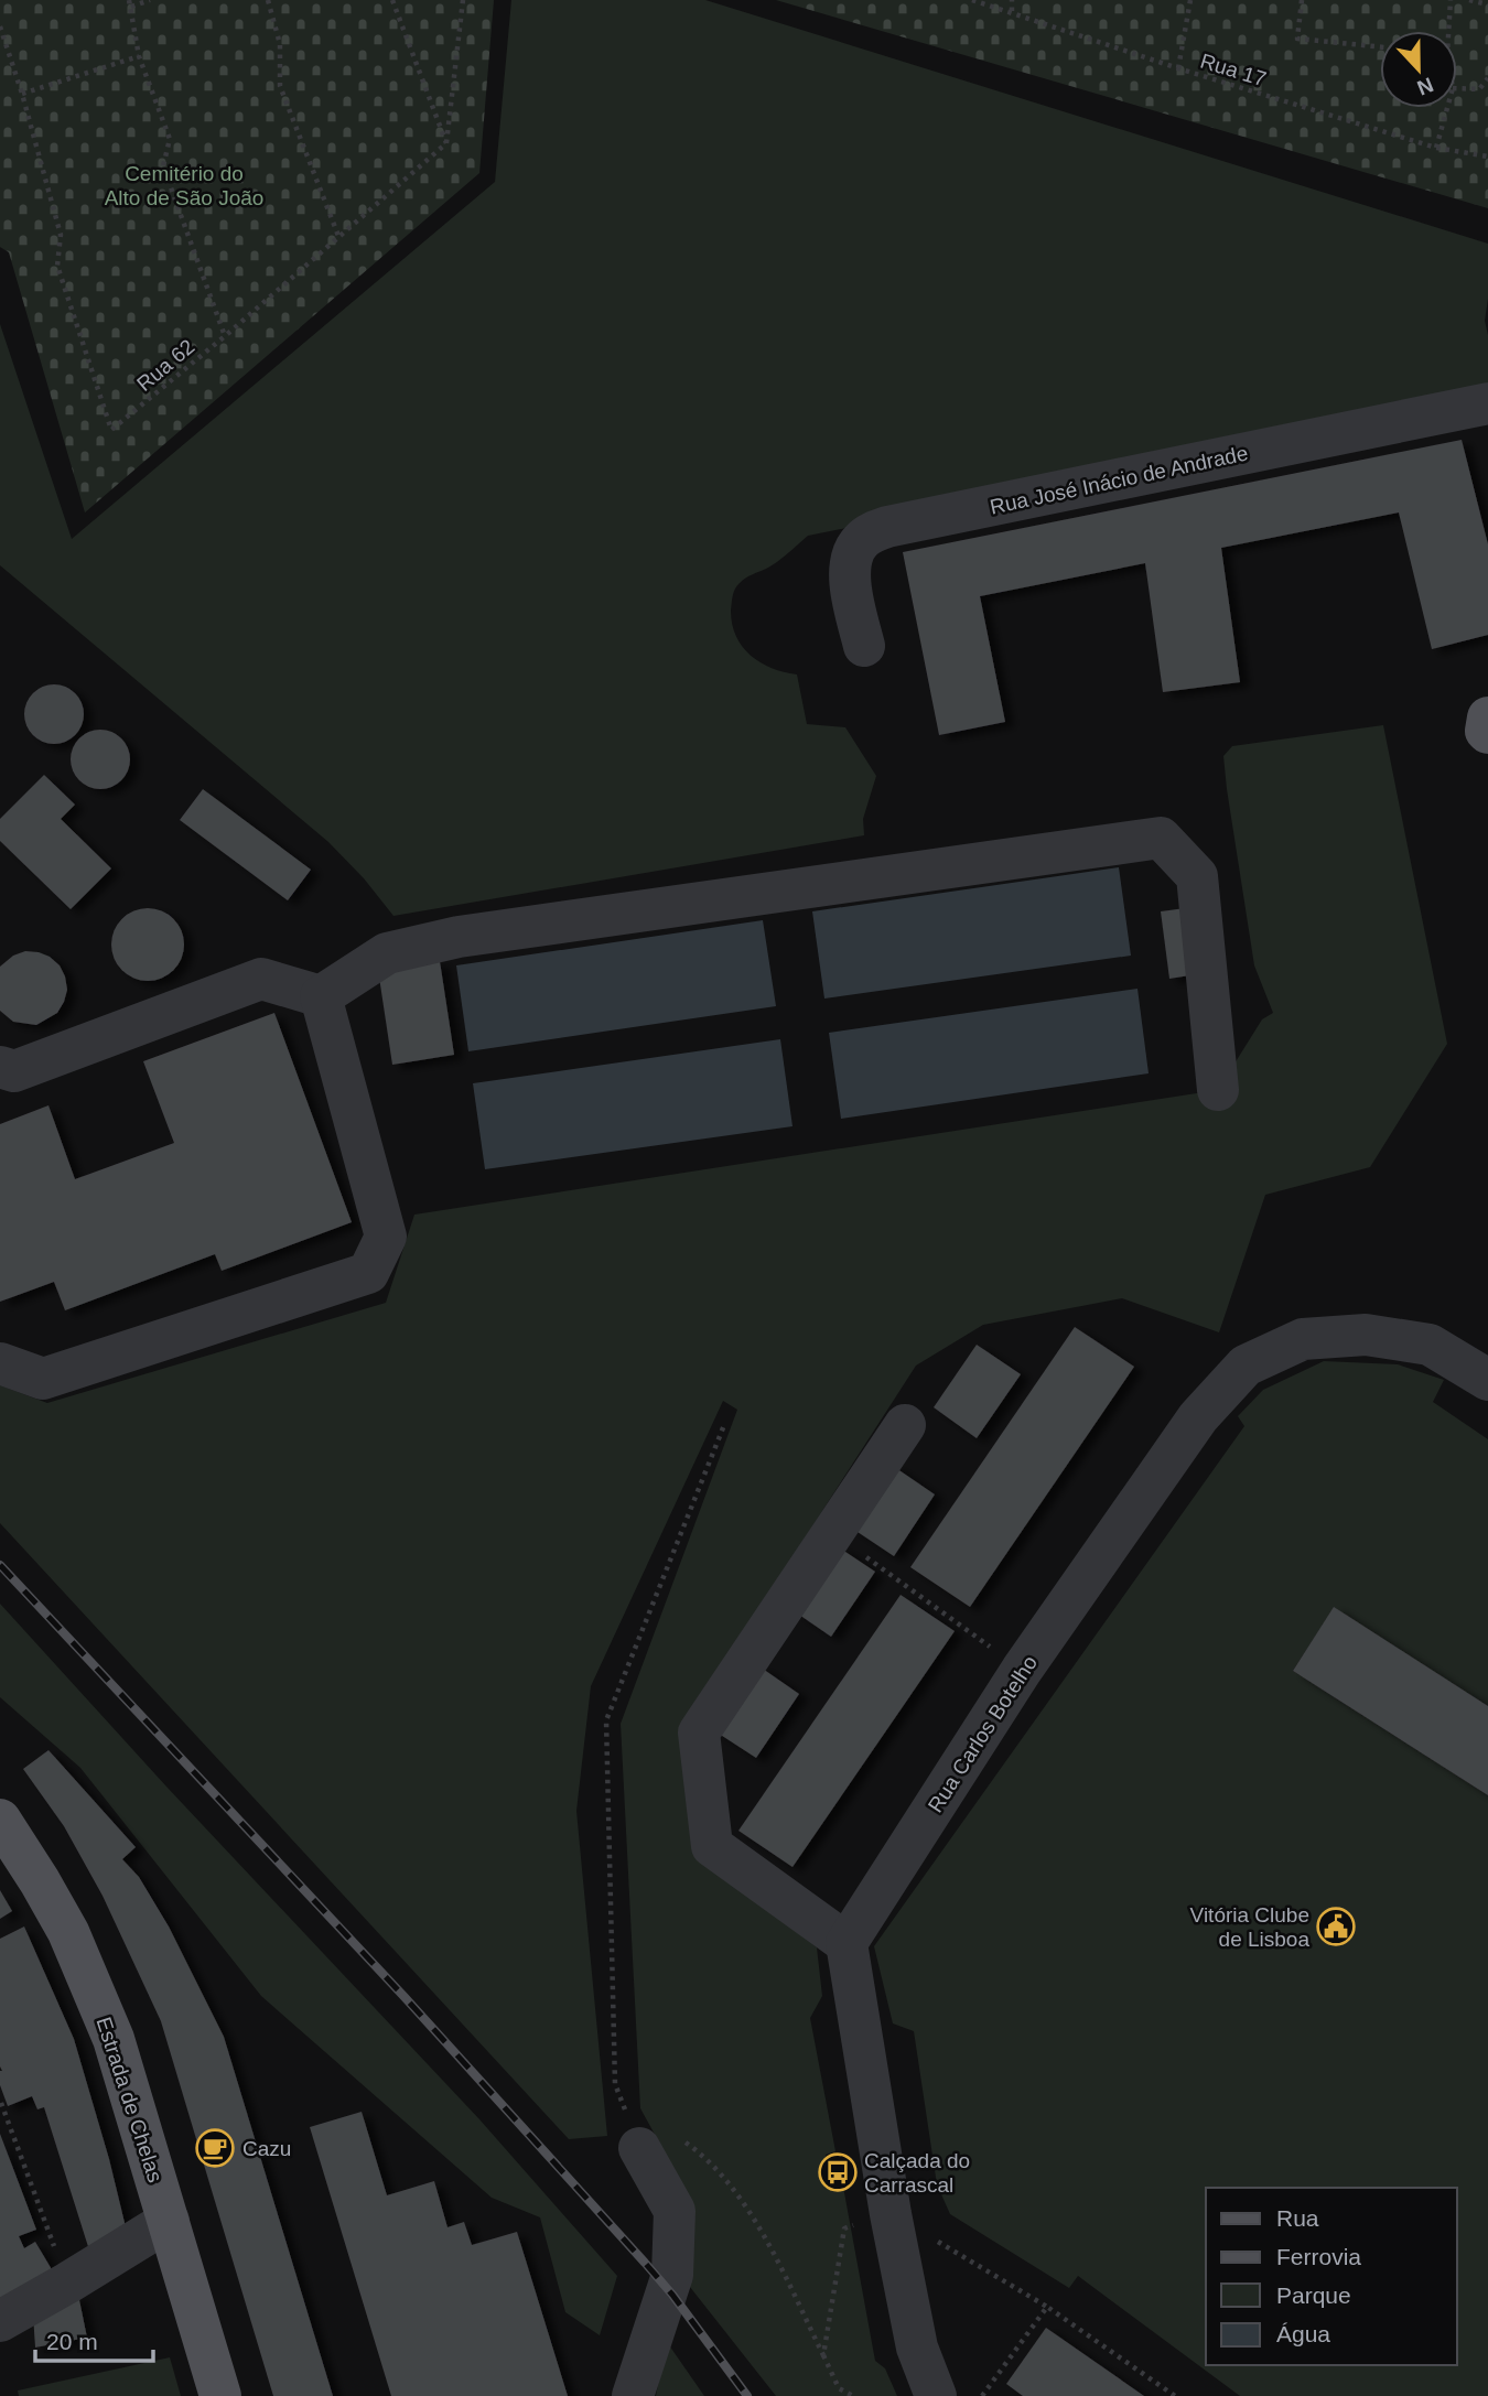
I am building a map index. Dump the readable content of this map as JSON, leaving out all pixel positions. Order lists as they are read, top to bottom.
{
  "streets": {
    "main road": ["Estrada de Chelas"],
    "street": ["Rua José Inácio de Andrade", "Rua Carlos Botelho"],
    "path": ["Rua 17", "Rua 62"]
  },
  "parks": ["Cemitério do Alto de São João"],
  "places": {
    "public building": ["Vitória Clube de Lisboa"],
    "cafe": ["Cazu"],
    "bus stop": ["Calçada do Carrascal"]
  },
  "legend": [
    "Rua",
    "Ferrovia",
    "Parque",
    "Água"
  ],
  "scale_bar": "20 m",
  "north": "bottom"
}
